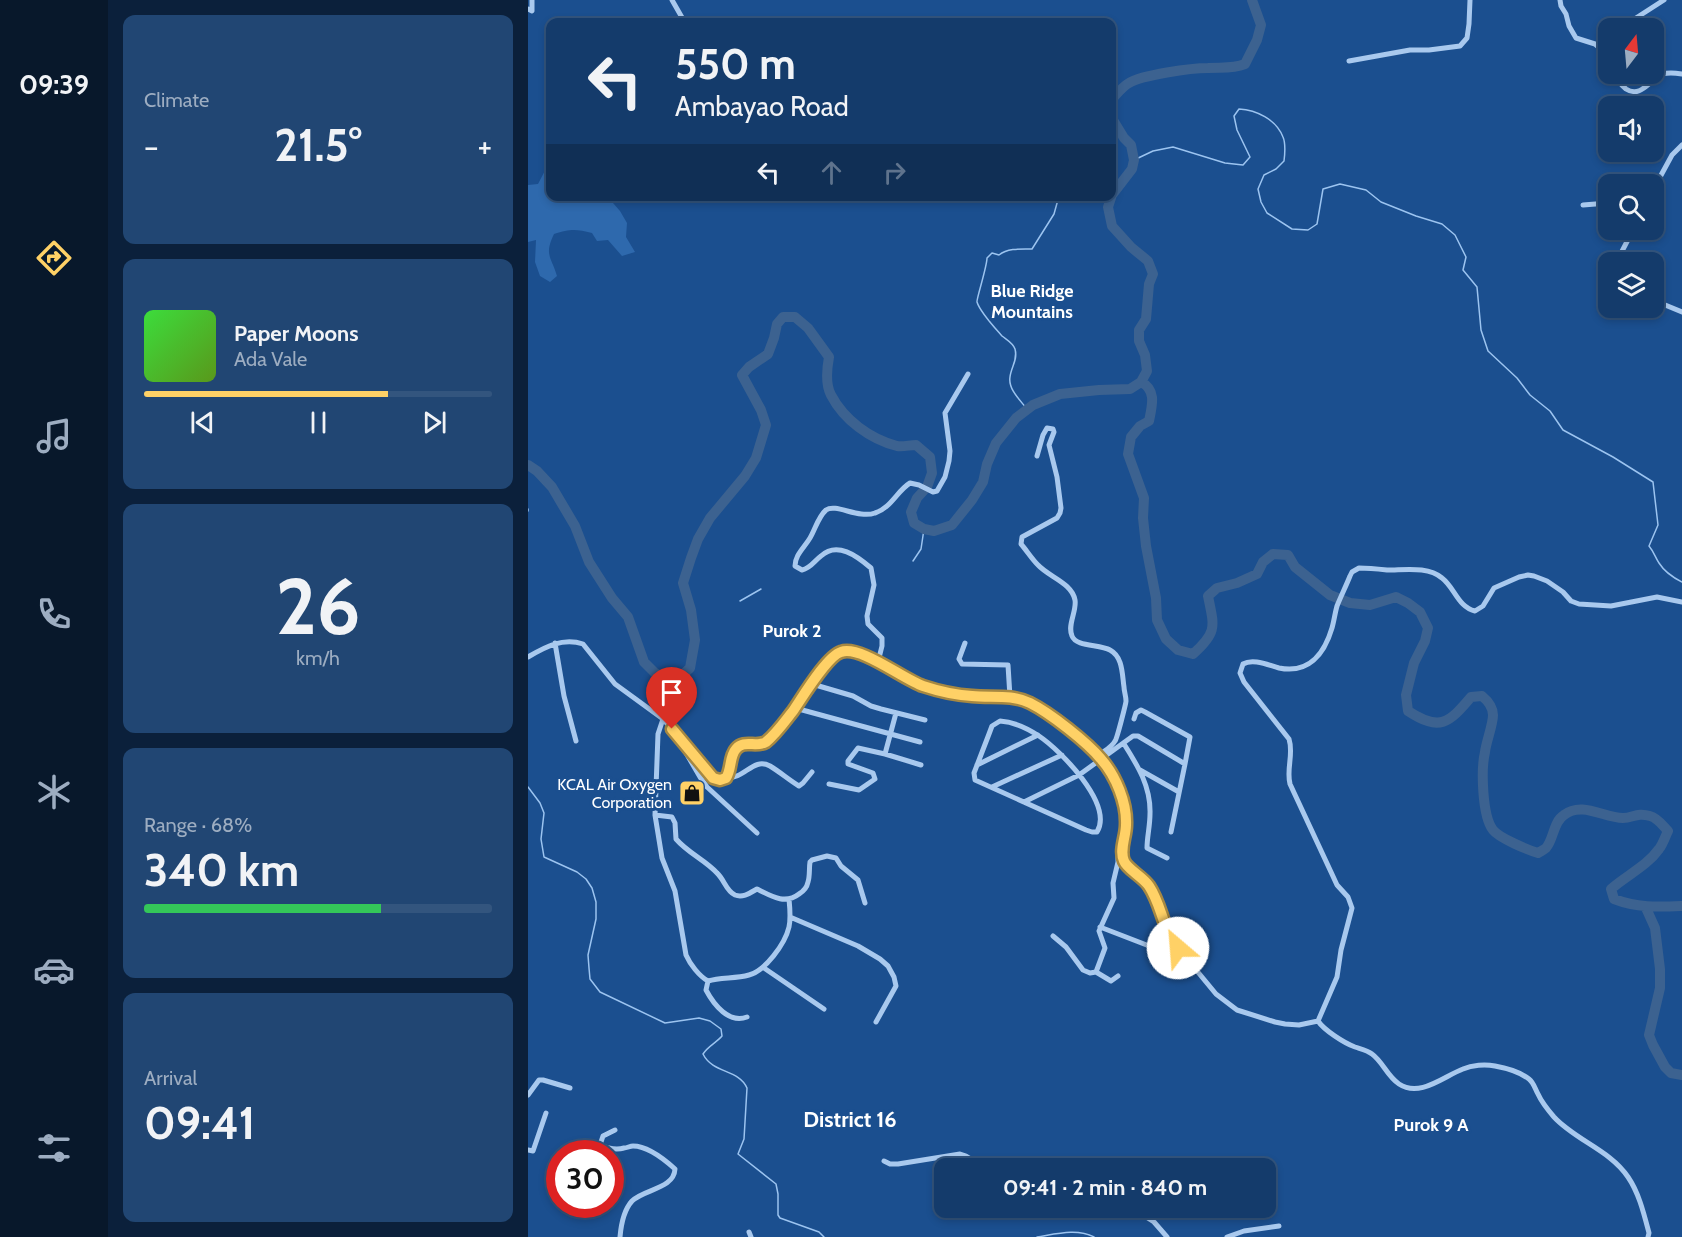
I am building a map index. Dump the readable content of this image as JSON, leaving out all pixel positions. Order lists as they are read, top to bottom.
{
  "districts": [
    "Blue Ridge Mountains",
    "Purok 2",
    "District 16",
    "Purok 9 A"
  ],
  "places": {
    "shop": ["KCAL Air Oxygen Corporation"]
  },
  "north": "top",
  "page": {
    "tabs": "09:39",
    "tile": [
      "Climate",
      ["26", "km/h"],
      ["Range · 68%", "340 km"],
      ["Arrival", "09:41"]
    ],
    "turn": ["550 m", "Ambayao Road"],
    "heat": ["−", "21.5°", "+"],
    "song": ["Paper Moons", "Ada Vale"],
    "limit": "30",
    "trip": "09:41 · 2 min · 840 m"
  }
}
